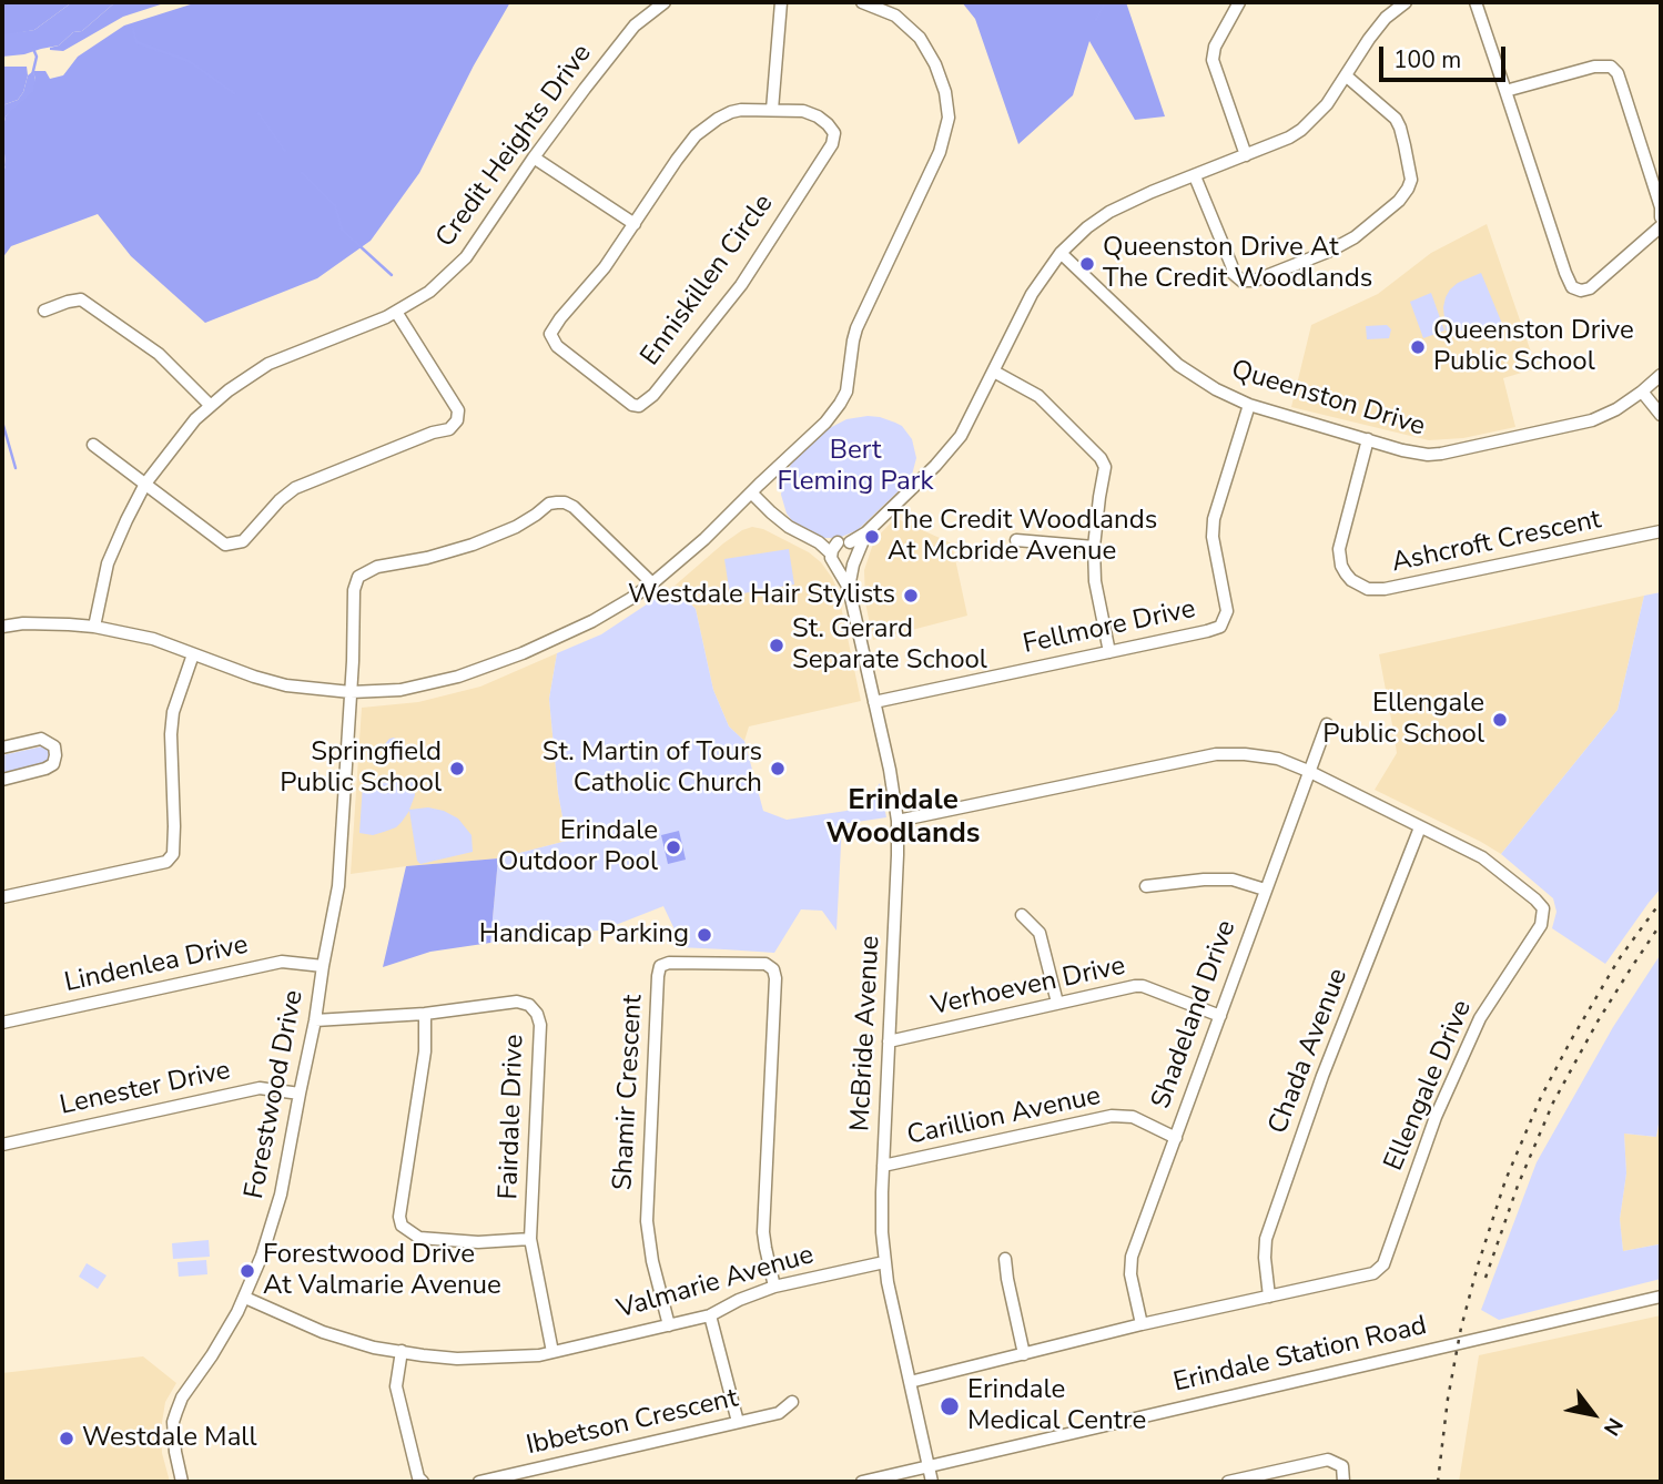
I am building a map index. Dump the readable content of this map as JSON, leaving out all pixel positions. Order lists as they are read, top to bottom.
{
  "streets": {
    "street": [
      "Credit Heights Drive",
      "Enniskillen Circle",
      "Queenston Drive",
      "Ashcroft Crescent",
      "Fellmore Drive",
      "Lindenlea Drive",
      "Verhoeven Drive",
      "Shadeland Drive",
      "McBride Avenue",
      "Chada Avenue",
      "Ellengale Drive",
      "Lenester Drive",
      "Shamir Crescent",
      "Forestwood Drive",
      "Fairdale Drive",
      "Carillion Avenue",
      "Valmarie Avenue",
      "Erindale Station Road",
      "Ibbetson Crescent"
    ]
  },
  "crossings": [
    ["Queenston Drive", "Ashcroft Crescent"],
    ["Queenston Drive", "Fellmore Drive"],
    ["Fellmore Drive", "McBride Avenue"],
    ["Lindenlea Drive", "Forestwood Drive"],
    ["Verhoeven Drive", "Shadeland Drive"],
    ["Verhoeven Drive", "McBride Avenue"],
    ["Shadeland Drive", "Ellengale Drive"],
    ["Shadeland Drive", "Carillion Avenue"],
    ["McBride Avenue", "Ellengale Drive"],
    ["McBride Avenue", "Carillion Avenue"],
    ["McBride Avenue", "Valmarie Avenue"],
    ["McBride Avenue", "Erindale Station Road"],
    ["Chada Avenue", "Ellengale Drive"],
    ["Lenester Drive", "Forestwood Drive"],
    ["Shamir Crescent", "Valmarie Avenue"],
    ["Forestwood Drive", "Fairdale Drive"],
    ["Forestwood Drive", "Valmarie Avenue"],
    ["Fairdale Drive", "Valmarie Avenue"]
  ],
  "districts": ["Erindale Woodlands"],
  "parks": ["Bert Fleming Park"],
  "places": [
    "Queenston Drive At The Credit Woodlands",
    "Queenston Drive Public School",
    "The Credit Woodlands At Mcbride Avenue",
    "Westdale Hair Stylists",
    "St. Gerard Separate School",
    "Ellengale Public School",
    "Springfield Public School",
    "St. Martin of Tours Catholic Church",
    "Erindale Outdoor Pool",
    "Handicap Parking",
    "Forestwood Drive At Valmarie Avenue",
    "Erindale Medical Centre",
    "Westdale Mall"
  ],
  "scale_bar": "100 m",
  "north": "bottom right"
}
